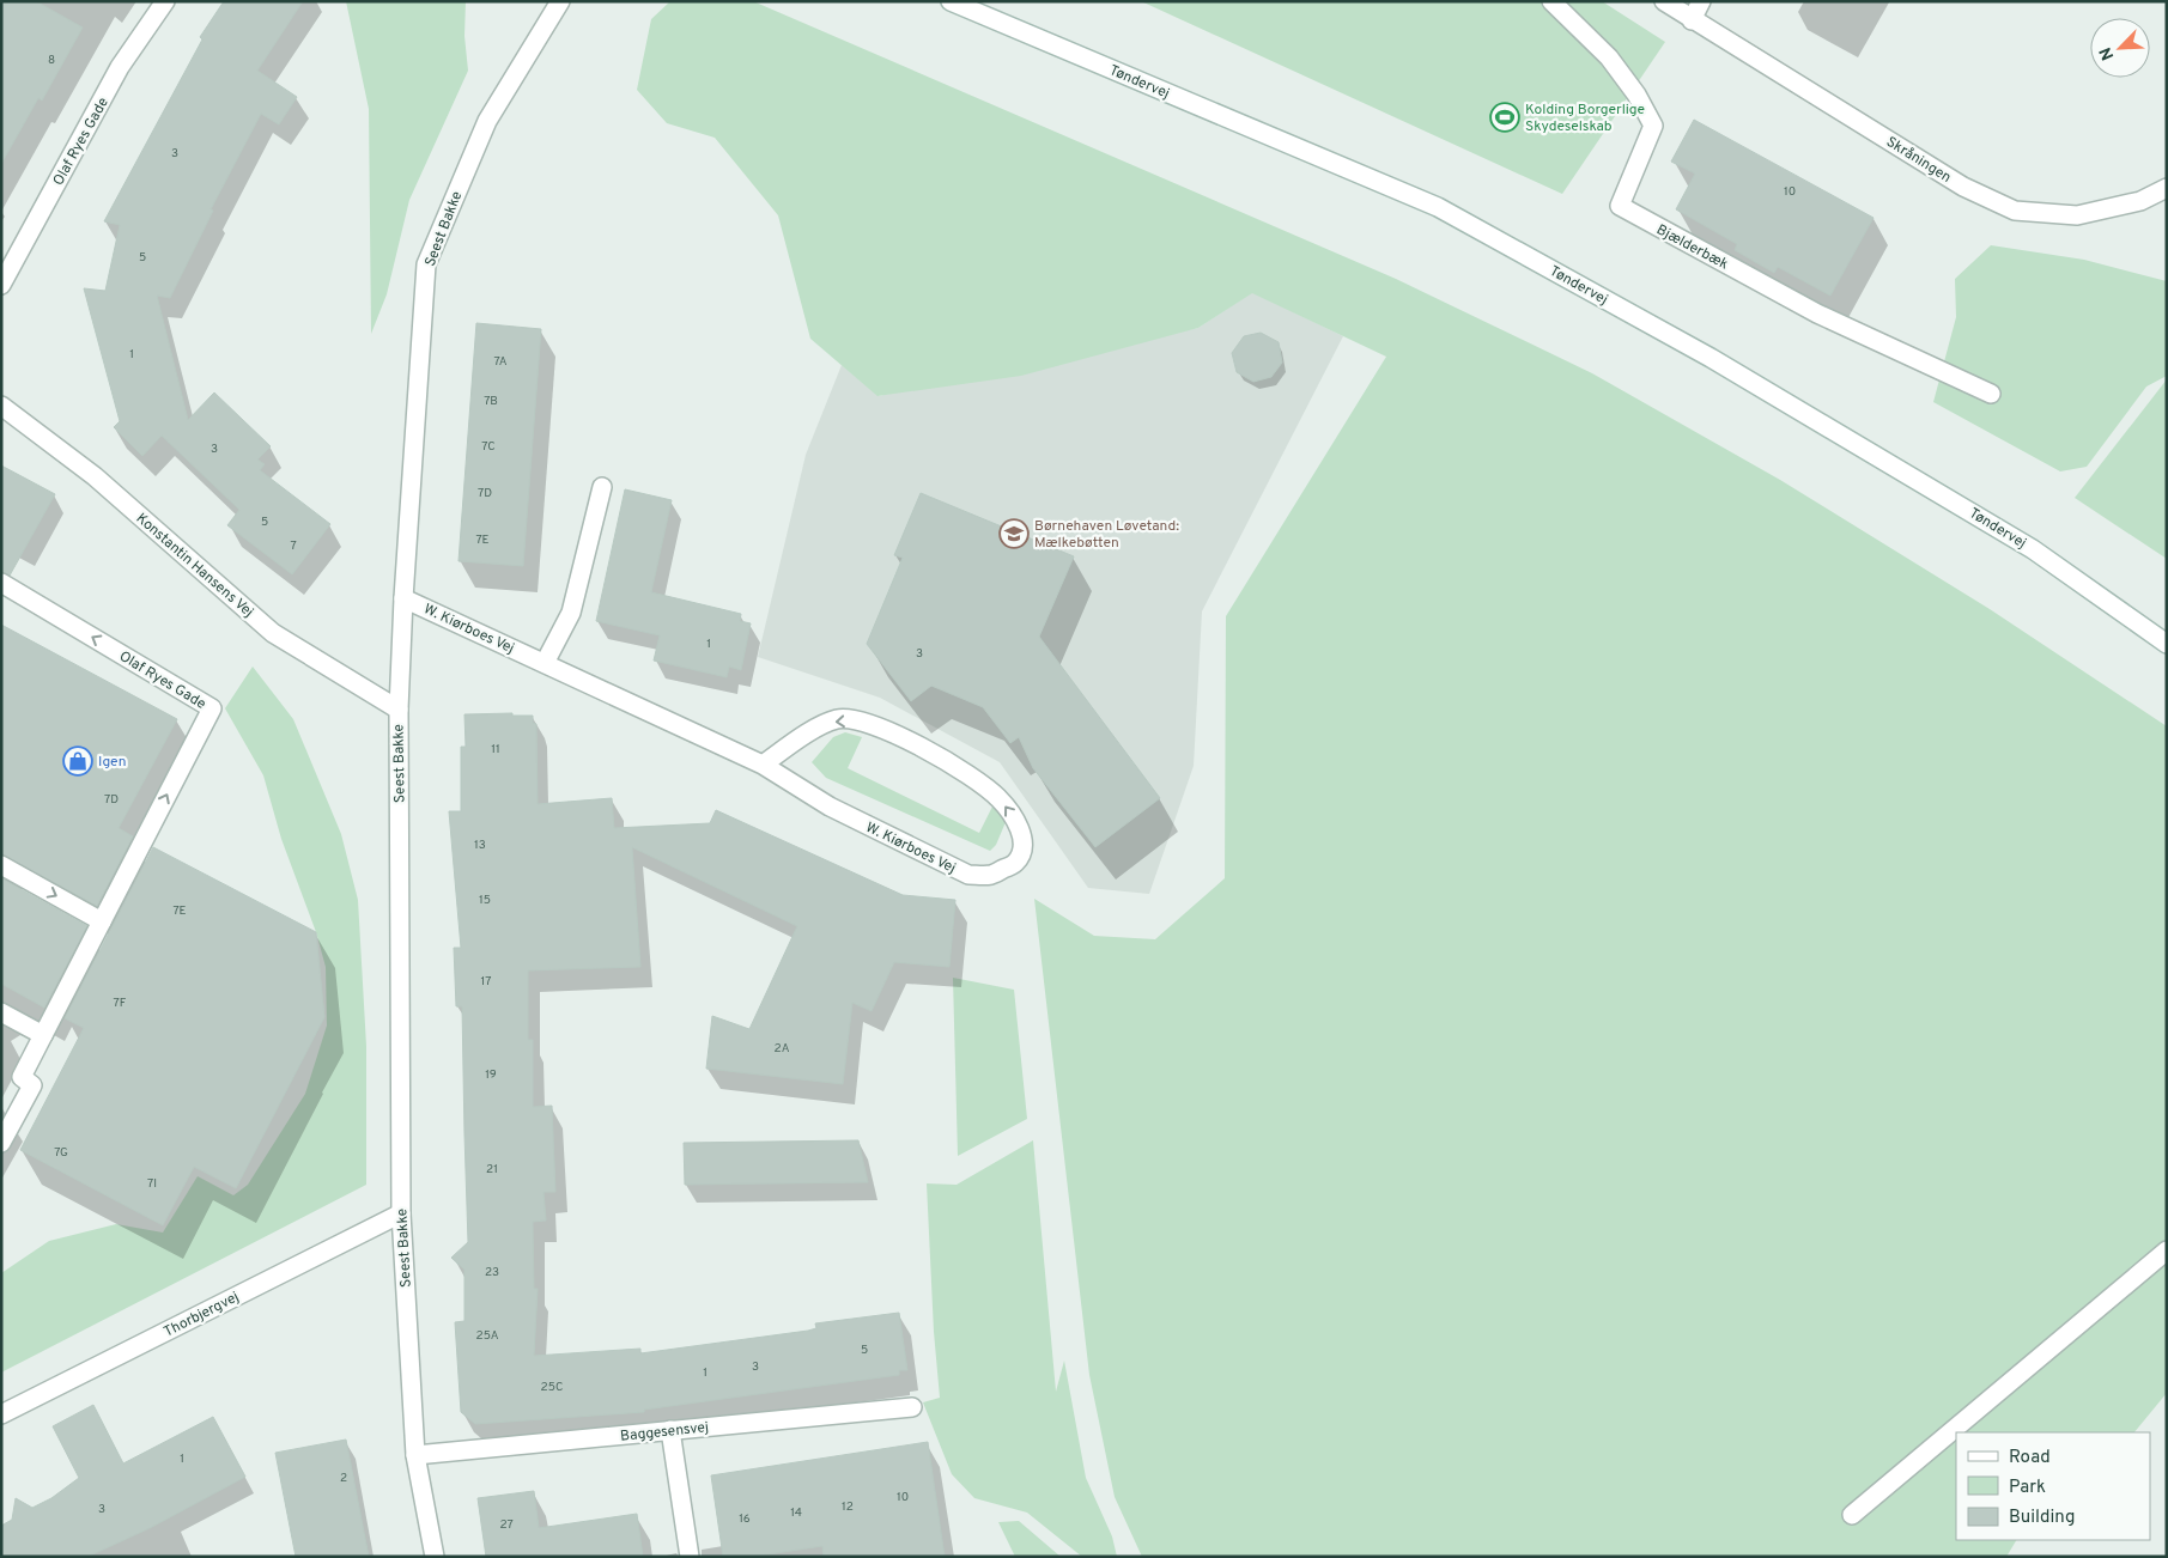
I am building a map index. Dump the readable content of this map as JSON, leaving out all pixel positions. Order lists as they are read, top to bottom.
{
  "streets": {
    "street": [
      "Tøndervej",
      "Olaf Ryes Gade",
      "Skråningen",
      "Seest Bakke",
      "Bjælderbæk",
      "Konstantin Hansens Vej",
      "W. Kiørboes Vej",
      "Thorbjergvej",
      "Baggesensvej"
    ]
  },
  "crossings": [
    ["Seest Bakke", "Konstantin Hansens Vej"],
    ["Seest Bakke", "W. Kiørboes Vej"],
    ["Seest Bakke", "Thorbjergvej"],
    ["Seest Bakke", "Baggesensvej"]
  ],
  "places": {
    "sports": ["Kolding Borgerlige Skydeselskab"],
    "school or university": ["Børnehaven Løvetand: Mælkebøtten"],
    "shop": ["Igen"]
  },
  "house_numbers": [
    "8",
    "3",
    "10",
    "5",
    "1",
    "7A",
    "7B",
    "7C",
    "3",
    "7D",
    "5",
    "7E",
    "7",
    "1",
    "3",
    "11",
    "7D",
    "13",
    "15",
    "7E",
    "17",
    "7F",
    "2A",
    "19",
    "7G",
    "21",
    "7I",
    "23",
    "25A",
    "5",
    "3",
    "1",
    "25C",
    "1",
    "2",
    "10",
    "12",
    "3",
    "14",
    "16",
    "27"
  ],
  "legend": ["Road", "Park", "Building"],
  "north": "bottom left"
}
